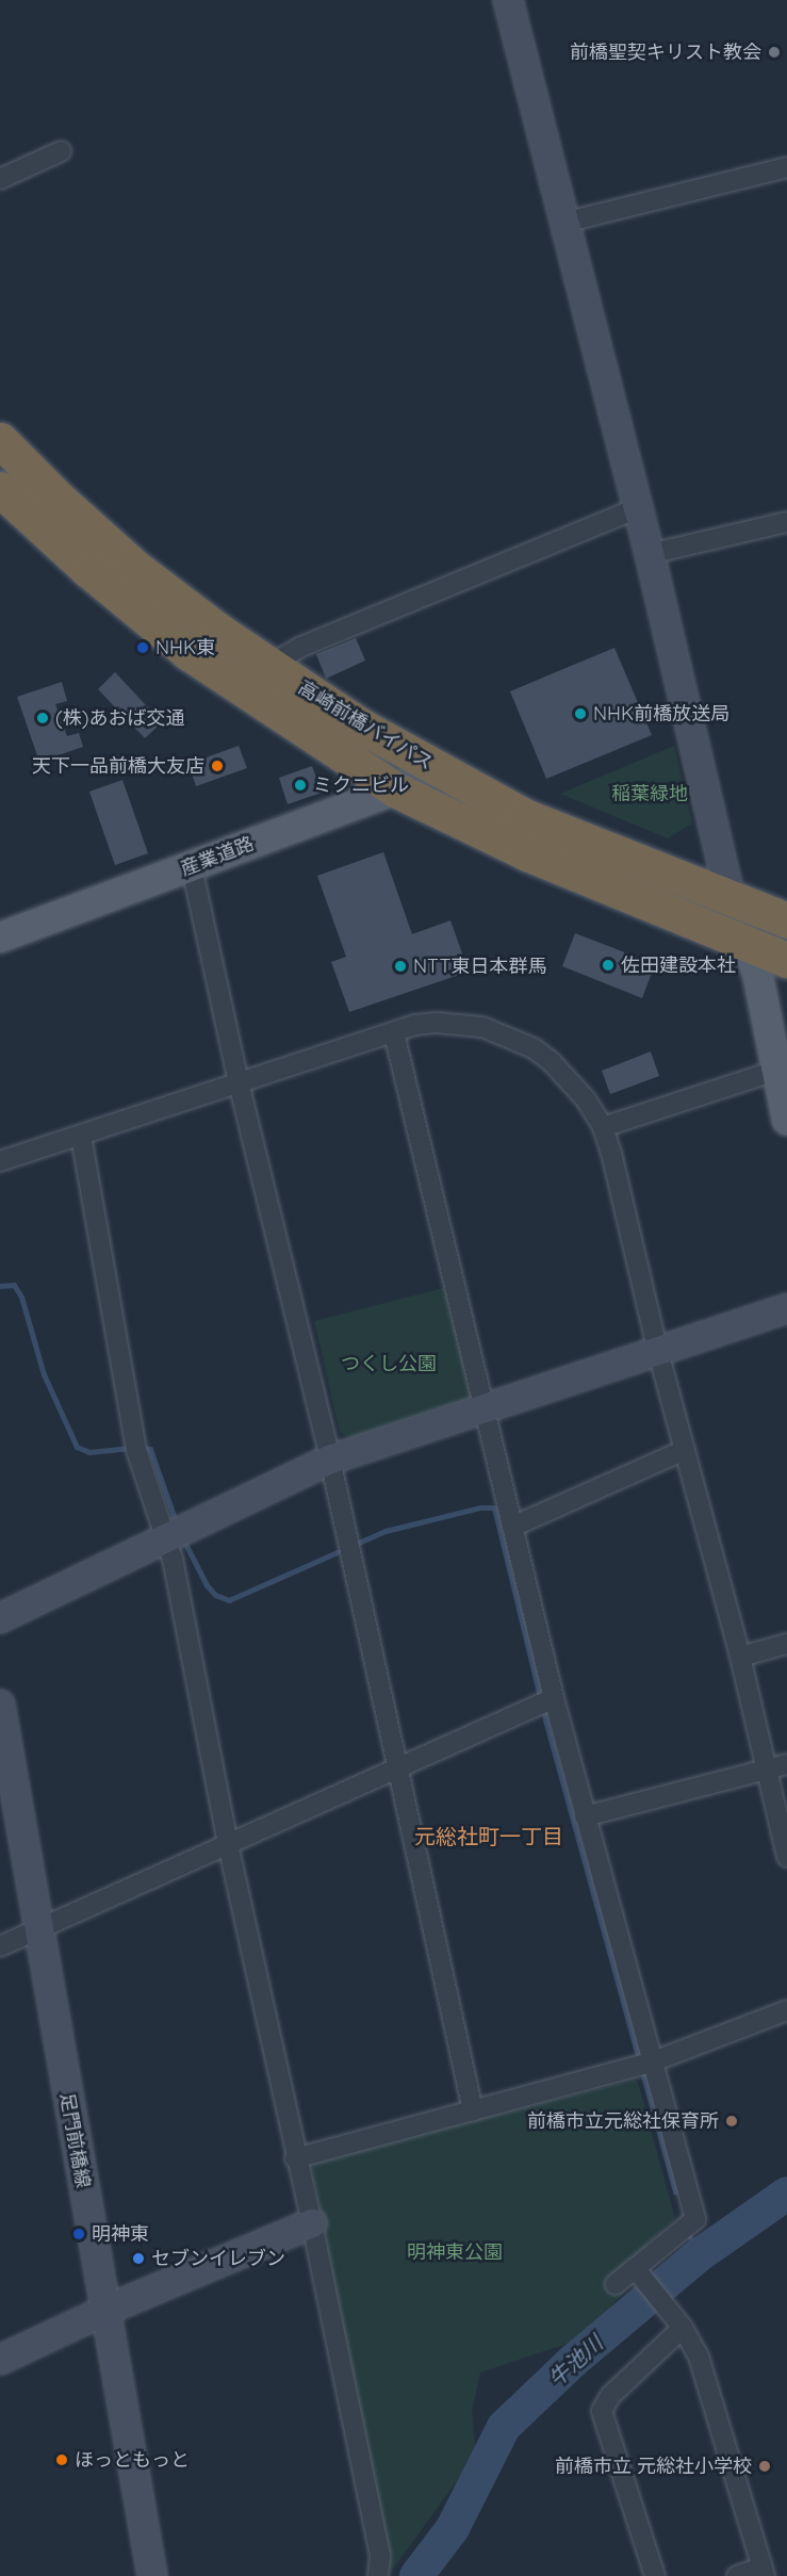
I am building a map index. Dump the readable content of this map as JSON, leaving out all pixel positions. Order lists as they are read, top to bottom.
{
  "streets": {
    "highway": ["高崎前橋バイパス"],
    "main road": ["産業道路"],
    "street": ["足門前橋線"]
  },
  "crossings": [
    ["高崎前橋バイパス", "産業道路"]
  ],
  "districts": ["元総社町一丁目"],
  "water": ["牛池川"],
  "parks": ["稲葉緑地", "つくし公園", "明神東公園"],
  "places": [
    "前橋聖契キリスト教会",
    "NHK東",
    "NHK前橋放送局",
    "(株)あおば交通",
    "天下一品前橋大友店",
    "ミクニビル",
    "佐田建設本社",
    "NTT東日本群馬",
    "前橋市立元総社保育所",
    "明神東",
    "セブンイレブン",
    "ほっともっと",
    "前橋市立 元総社小学校"
  ]
}
